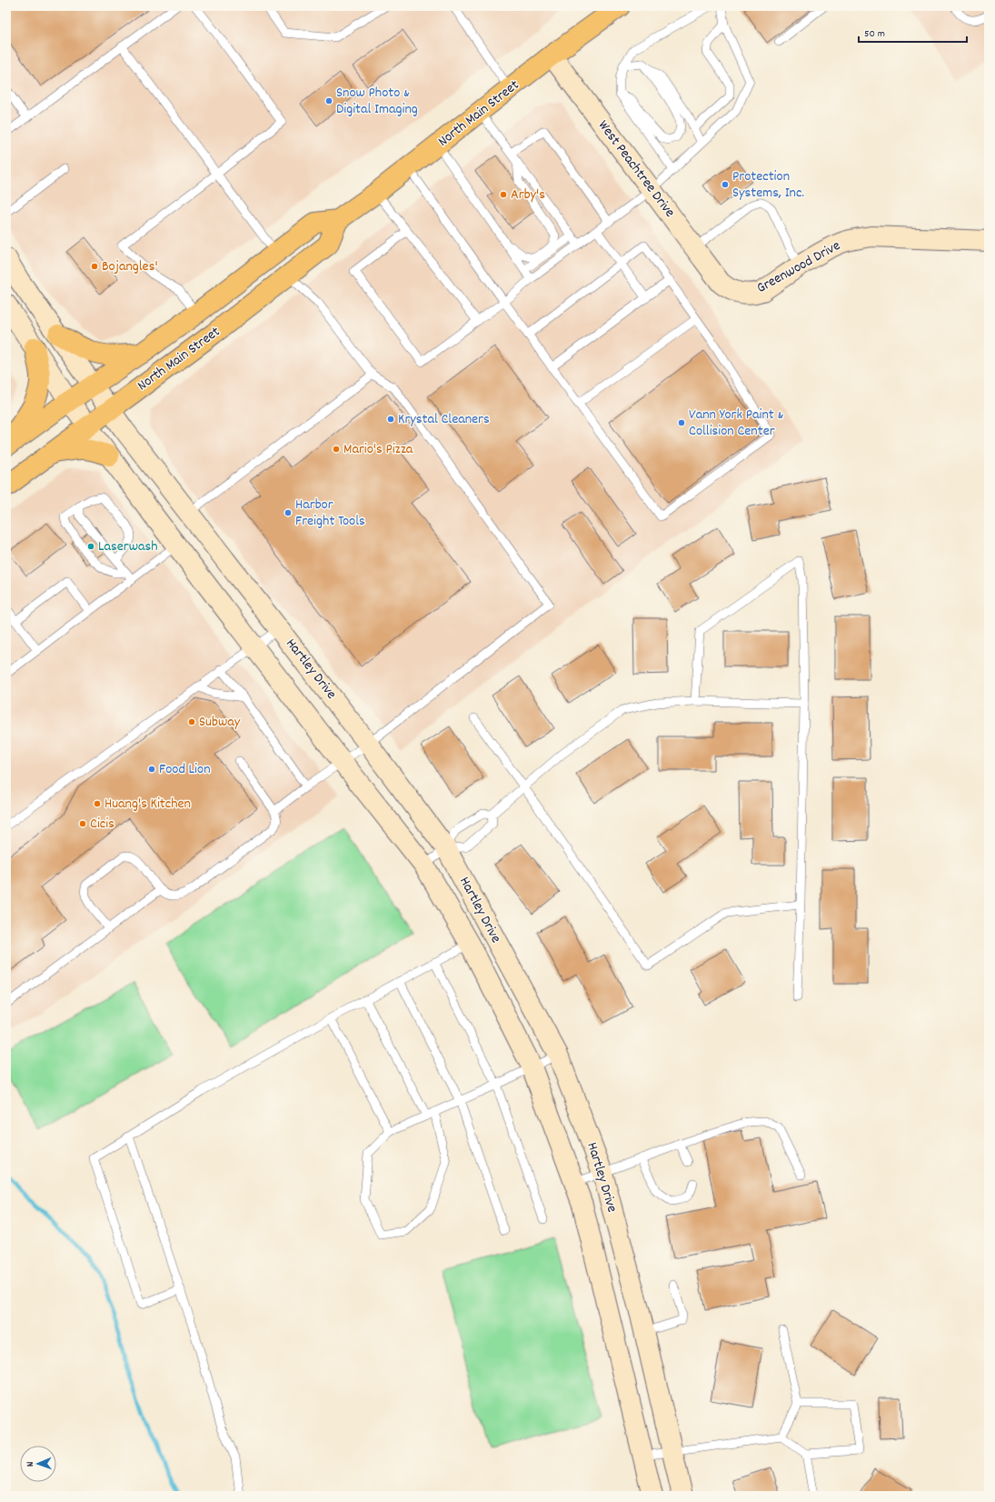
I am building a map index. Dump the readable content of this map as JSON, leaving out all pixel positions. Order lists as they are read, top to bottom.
{
  "streets": {
    "main road": ["North Main Street"],
    "street": ["West Peachtree Drive", "Greenwood Drive", "Hartley Drive"]
  },
  "crossings": [
    ["North Main Street", "West Peachtree Drive"],
    ["North Main Street", "Hartley Drive"],
    ["West Peachtree Drive", "Greenwood Drive"]
  ],
  "places": [
    "Snow Photo & Digital Imaging",
    "Protection Systems, Inc.",
    "Arby's",
    "Bojangles'",
    "Krystal Cleaners",
    "Vann York Paint & Collision Center",
    "Mario's Pizza",
    "Harbor Freight Tools",
    "Laserwash",
    "Subway",
    "Food Lion",
    "Huang's Kitchen",
    "Cicis"
  ],
  "scale_bar": "50 m",
  "north": "left"
}
